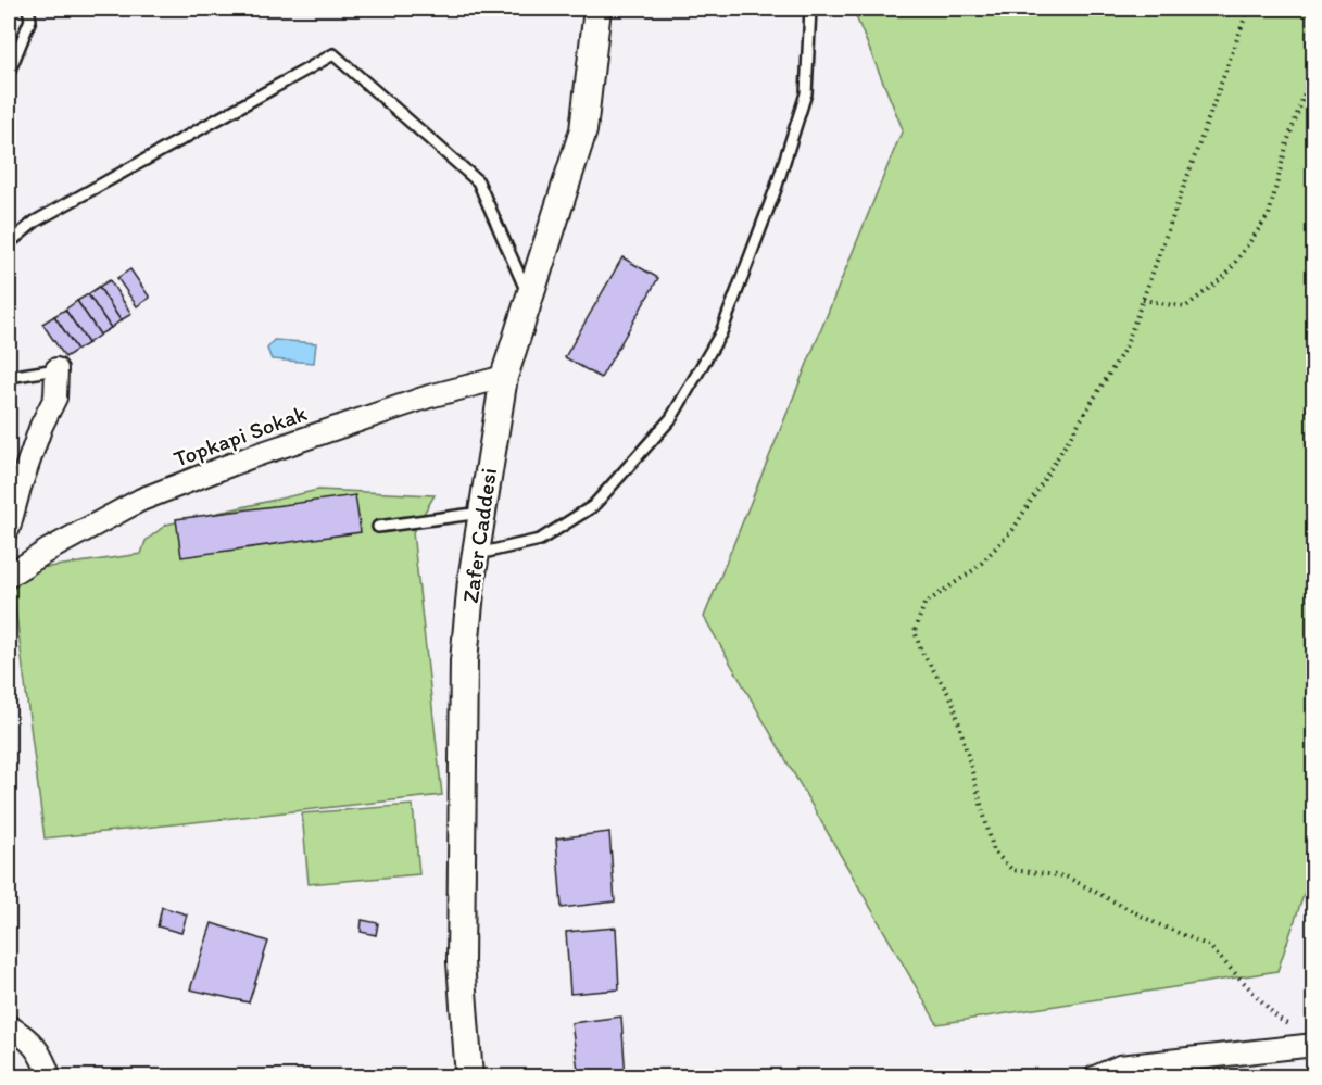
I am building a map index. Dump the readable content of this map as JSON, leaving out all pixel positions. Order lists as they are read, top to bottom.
{
  "streets": {
    "street": ["Topkapi Sokak", "Zafer Caddesi"]
  },
  "crossings": [
    ["Topkapi Sokak", "Zafer Caddesi"]
  ]
}
